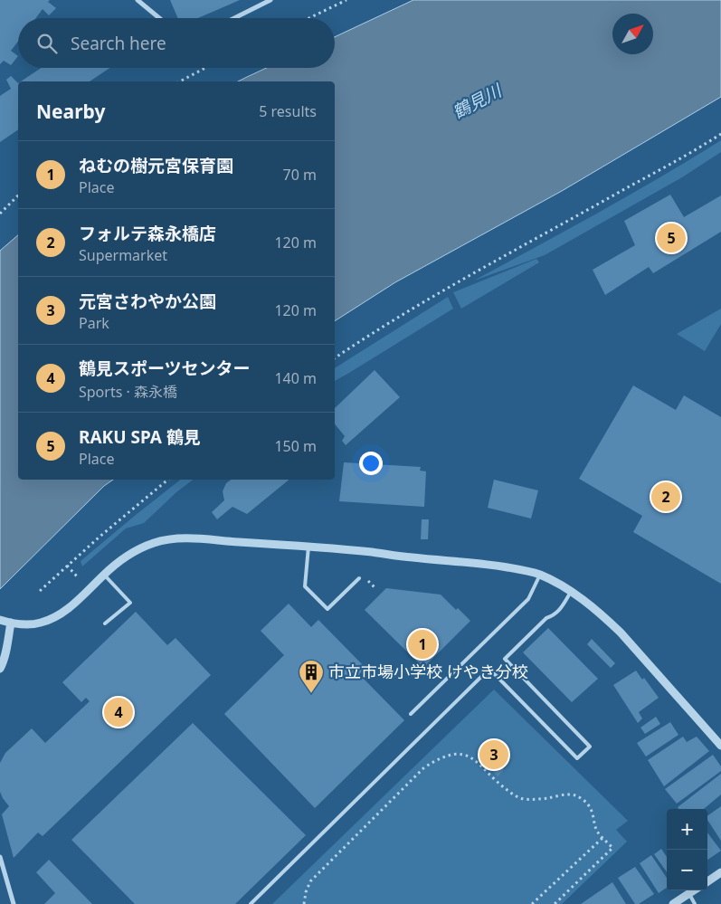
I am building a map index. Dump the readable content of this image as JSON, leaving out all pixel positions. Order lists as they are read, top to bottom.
{
  "water": ["鶴見川"],
  "places": {
    "building": ["市立市場小学校 けやき分校"]
  },
  "north": "top right",
  "page": {
    "search": "Search here",
    "heading": ["Nearby", "5 results"],
    "list": [
      {
        "mark": "1",
        "name": "ねむの樹元宮保育園",
        "note": "Place",
        "value": "70 m"
      },
      {
        "mark": "2",
        "name": "フォルテ森永橋店",
        "note": "Supermarket",
        "value": "120 m"
      },
      {
        "mark": "3",
        "name": "元宮さわやか公園",
        "note": "Park",
        "value": "120 m"
      },
      {
        "mark": "4",
        "name": "鶴見スポーツセンター",
        "note": "Sports · 森永橋",
        "value": "140 m"
      },
      {
        "mark": "5",
        "name": "RAKU SPA 鶴見",
        "note": "Place",
        "value": "150 m"
      }
    ],
    "pins": [
      "5",
      "2",
      "1",
      "4",
      "3"
    ],
    "map_buttons": ["+", "−"]
  }
}
